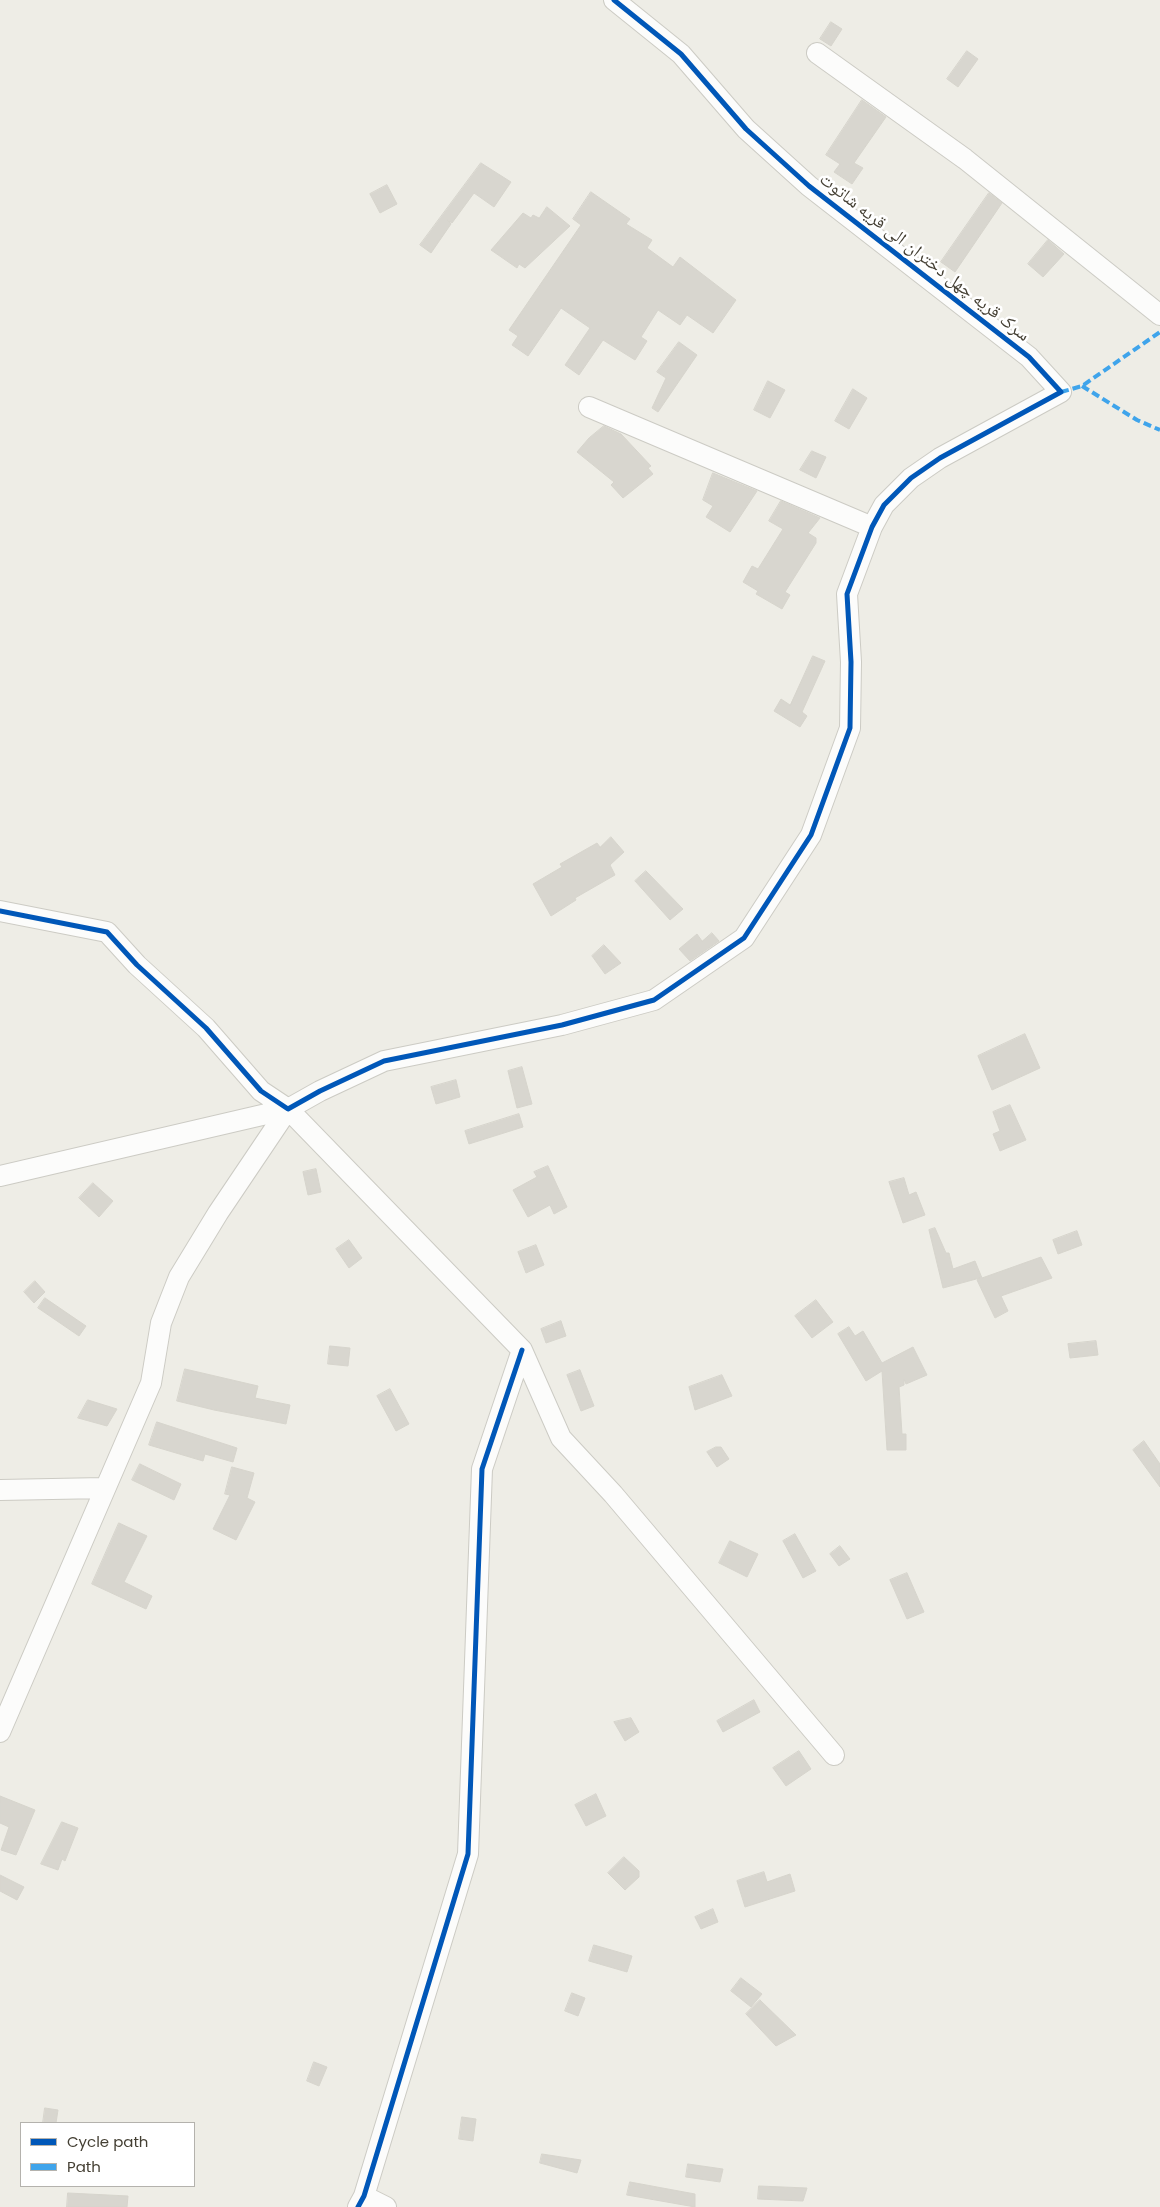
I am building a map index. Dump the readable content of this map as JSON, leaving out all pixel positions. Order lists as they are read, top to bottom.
{
  "streets": {
    "street": ["سرک قریه چهل دختران الی قریه شاتوت"]
  },
  "legend": ["Cycle path", "Path"]
}
